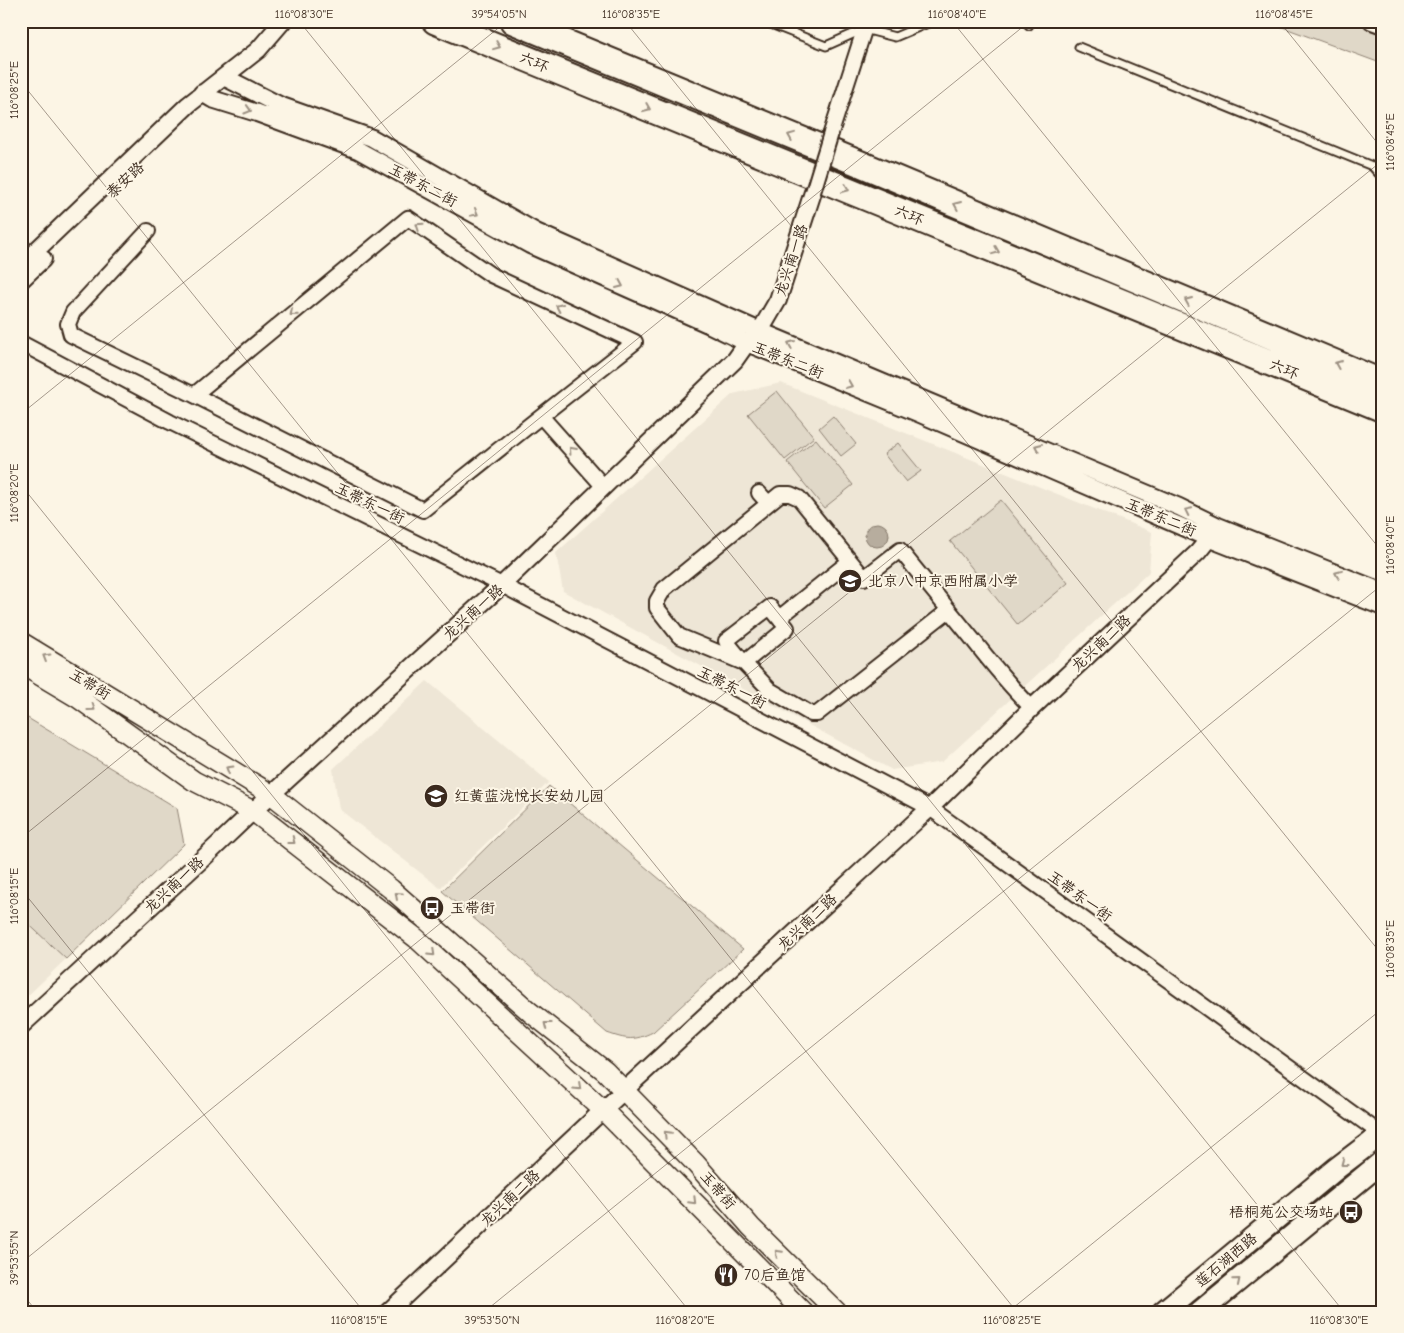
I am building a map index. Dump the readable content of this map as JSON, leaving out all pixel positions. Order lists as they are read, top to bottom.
{
  "streets": {
    "highway": ["六环"],
    "main road": ["玉带街", "莲石湖西路"],
    "street": [
      "泰安路",
      "玉带东二街",
      "龙兴南一路",
      "玉带东一街",
      "龙兴南二路"
    ]
  },
  "crossings": [
    ["泰安路", "玉带东二街"],
    ["玉带东二街", "龙兴南一路"],
    ["玉带东二街", "龙兴南二路"],
    ["龙兴南一路", "玉带东一街"],
    ["龙兴南一路", "玉带街"],
    ["玉带东一街", "龙兴南二路"],
    ["玉带东一街", "莲石湖西路"],
    ["龙兴南二路", "玉带街"]
  ],
  "places": {
    "school or university": ["北京八中京西附属小学", "红黄蓝泷悦长安幼儿园"],
    "bus stop": ["玉带街", "梧桐苑公交场站"],
    "restaurant": ["70后鱼馆"]
  },
  "coordinates": [
    "116°08'30\"E",
    "39°54'05\"N",
    "116°08'35\"E",
    "116°08'40\"E",
    "116°08'45\"E",
    "116°08'25\"E",
    "116°08'20\"E",
    "116°08'15\"E",
    "39°53'55\"N",
    "39°53'50\"N"
  ]
}
